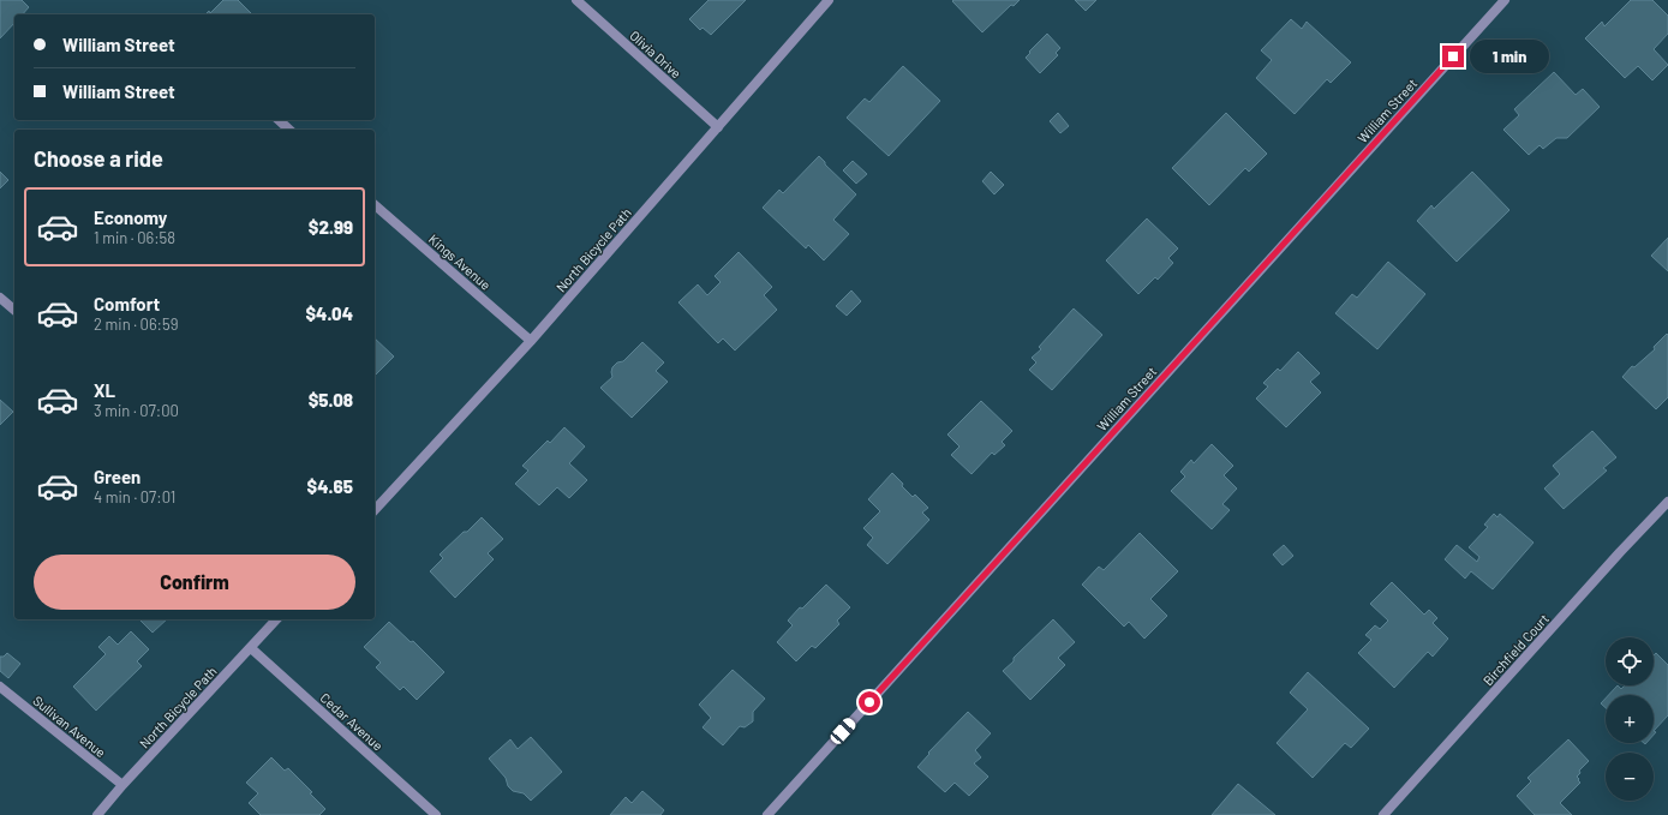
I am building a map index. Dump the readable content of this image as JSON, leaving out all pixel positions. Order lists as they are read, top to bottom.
{
  "streets": {
    "street": [
      "Olivia Drive",
      "William Street",
      "North Bicycle Path",
      "Kings Avenue",
      "Birchfield Court",
      "Cedar Avenue",
      "Sullivan Avenue"
    ]
  },
  "crossings": [
    ["Olivia Drive", "North Bicycle Path"],
    ["North Bicycle Path", "Kings Avenue"],
    ["North Bicycle Path", "Cedar Avenue"],
    ["North Bicycle Path", "Sullivan Avenue"]
  ],
  "page": {
    "banner": ["William Street", "William Street"],
    "bubble": "1 min",
    "heading": "Choose a ride",
    "list": [
      {
        "name": "Economy",
        "note": "1 min · 06:58",
        "value": "$2.99"
      },
      {
        "name": "Comfort",
        "note": "2 min · 06:59",
        "value": "$4.04"
      },
      {
        "name": "XL",
        "note": "3 min · 07:00",
        "value": "$5.08"
      },
      {
        "name": "Green",
        "note": "4 min · 07:01",
        "value": "$4.65"
      }
    ],
    "buttons": "Confirm",
    "map_buttons": ["+", "−"]
  }
}
